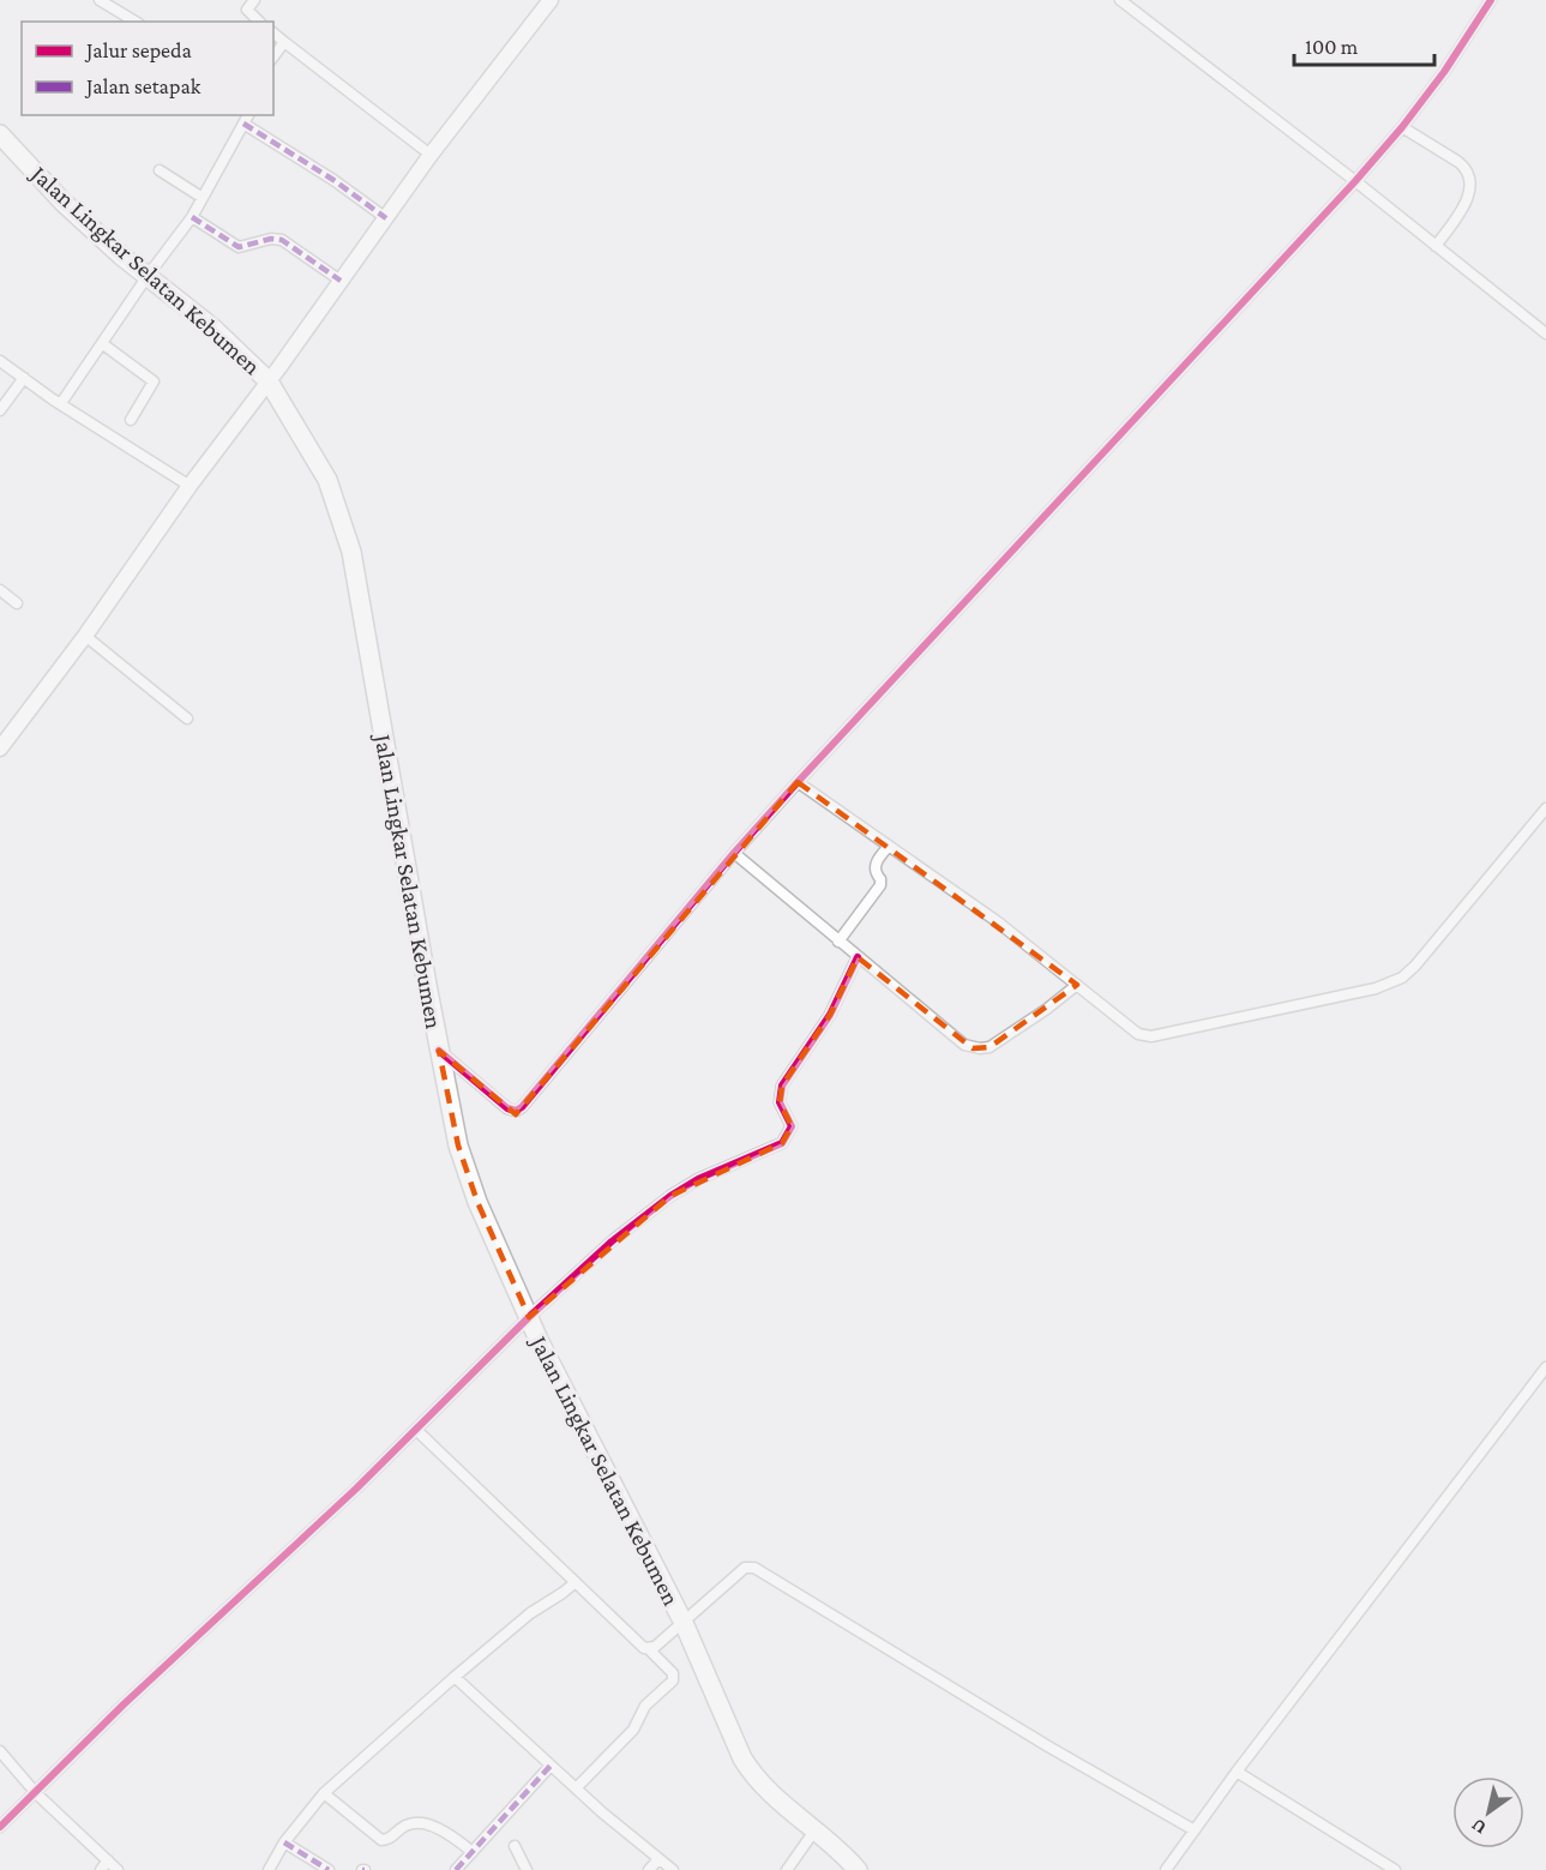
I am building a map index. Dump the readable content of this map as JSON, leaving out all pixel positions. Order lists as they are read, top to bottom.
{
  "streets": {
    "highway": ["Jalan Lingkar Selatan Kebumen"]
  },
  "legend": ["Jalur sepeda", "Jalan setapak"],
  "scale_bar": "100 m",
  "north": "bottom left"
}
